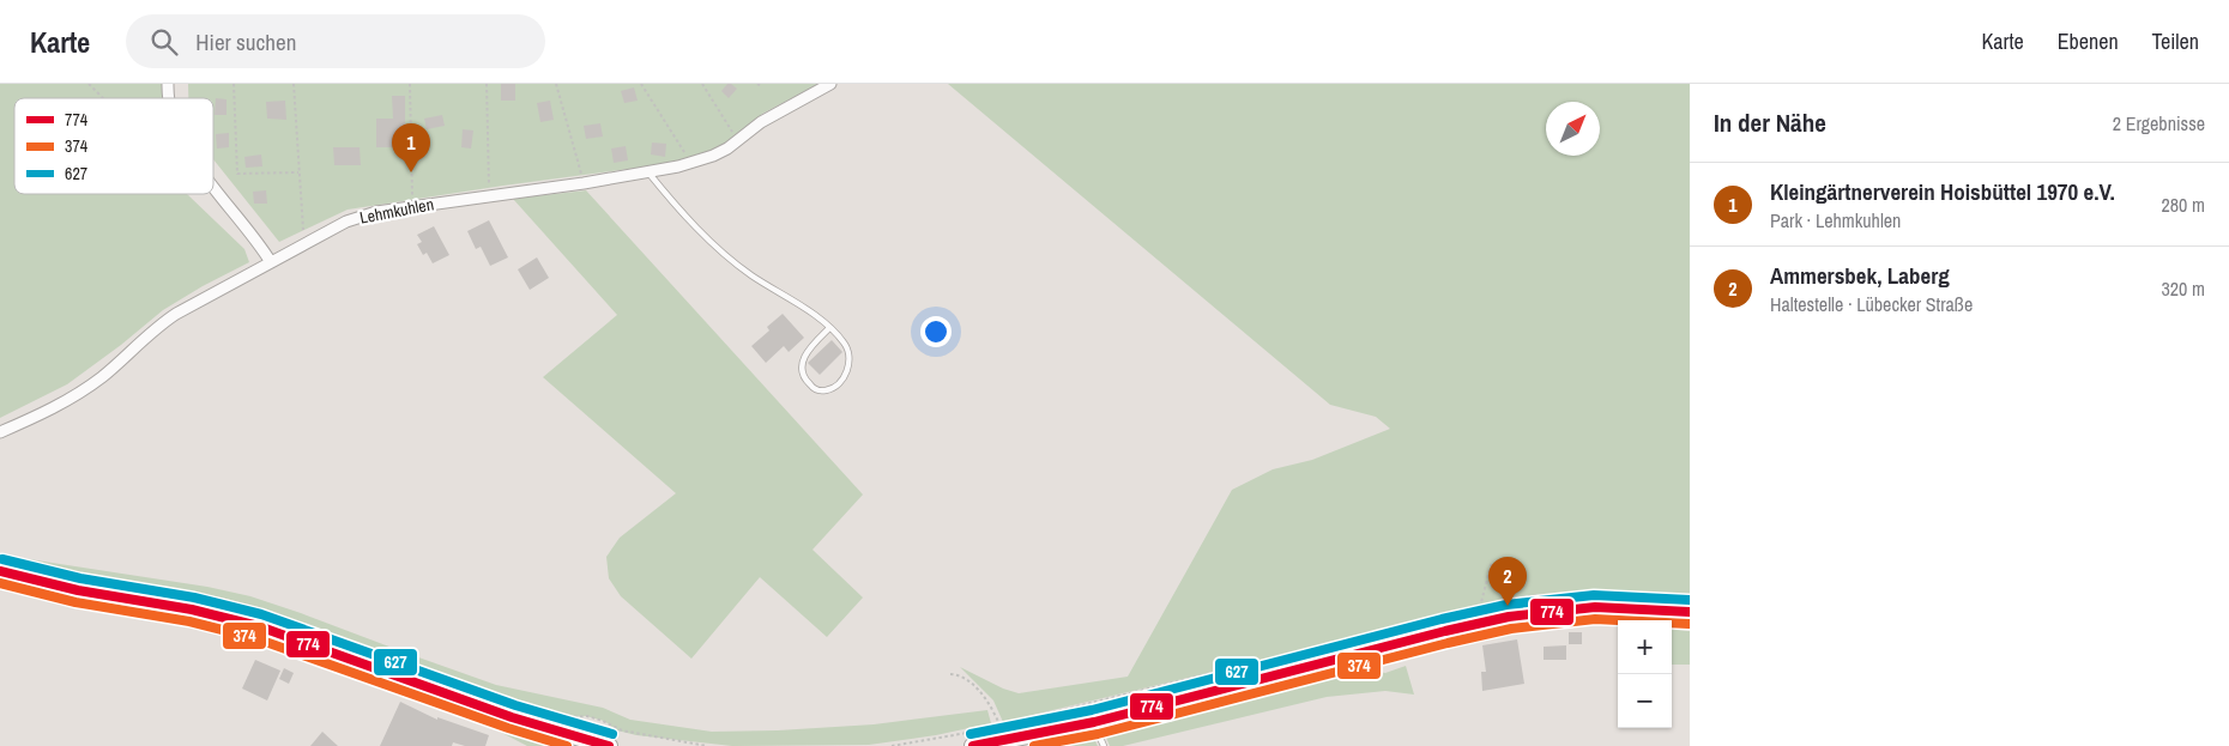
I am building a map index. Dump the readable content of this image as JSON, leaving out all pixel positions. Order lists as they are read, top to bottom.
{
  "streets": {
    "street": ["Lehmkuhlen"]
  },
  "lines": ["transit line 627", "transit line 774", "transit line 374"],
  "legend": ["774", "374", "627"],
  "north": "top right",
  "page": {
    "header": "Karte",
    "search": "Hier suchen",
    "nav": ["Karte", "Ebenen", "Teilen"],
    "heading": ["In der Nähe", "2 Ergebnisse"],
    "pins": ["1", "2"],
    "list": [
      {
        "mark": "1",
        "name": "Kleingärtnerverein Hoisbüttel 1970 e.V.",
        "note": "Park · Lehmkuhlen",
        "value": "280 m"
      },
      {
        "mark": "2",
        "name": "Ammersbek, Laberg",
        "note": "Haltestelle · Lübecker Straße",
        "value": "320 m"
      }
    ],
    "map_buttons": ["+", "−"]
  }
}
